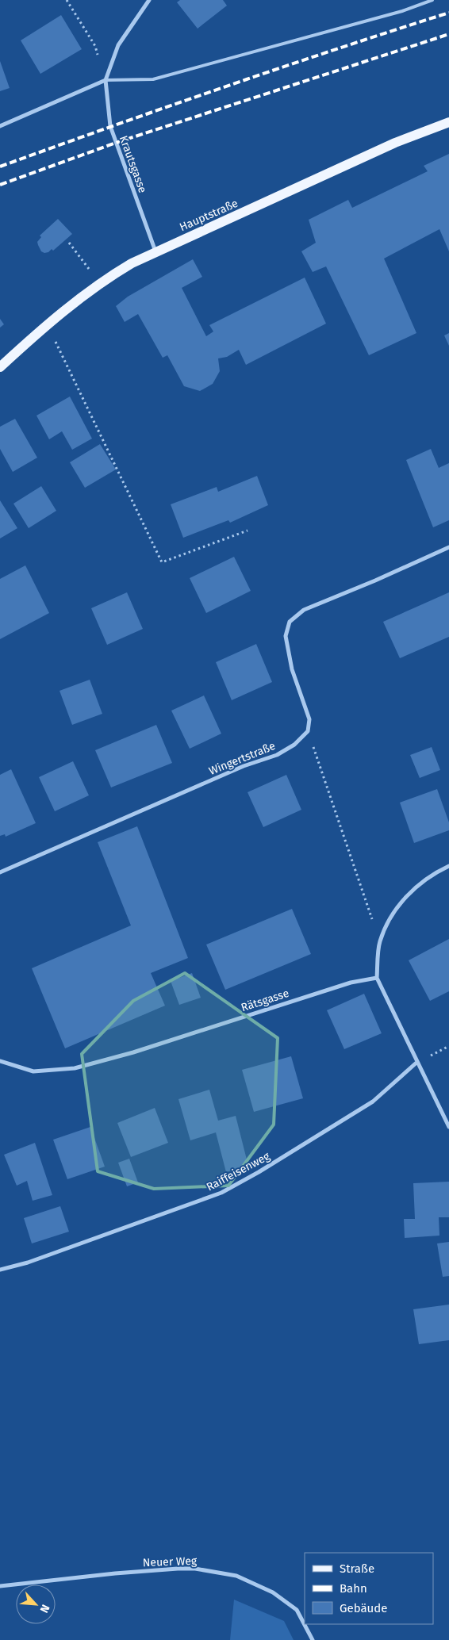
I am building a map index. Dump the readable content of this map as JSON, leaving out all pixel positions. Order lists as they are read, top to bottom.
{
  "streets": {
    "main road": ["Hauptstraße"],
    "street": [
      "Krautsgasse",
      "Wingertstraße",
      "Rätsgasse",
      "Raiffeisenweg",
      "Neuer Weg"
    ]
  },
  "crossings": [
    ["Krautsgasse", "Hauptstraße"]
  ],
  "legend": ["Straße", "Bahn", "Gebäude"],
  "north": "bottom right"
}
